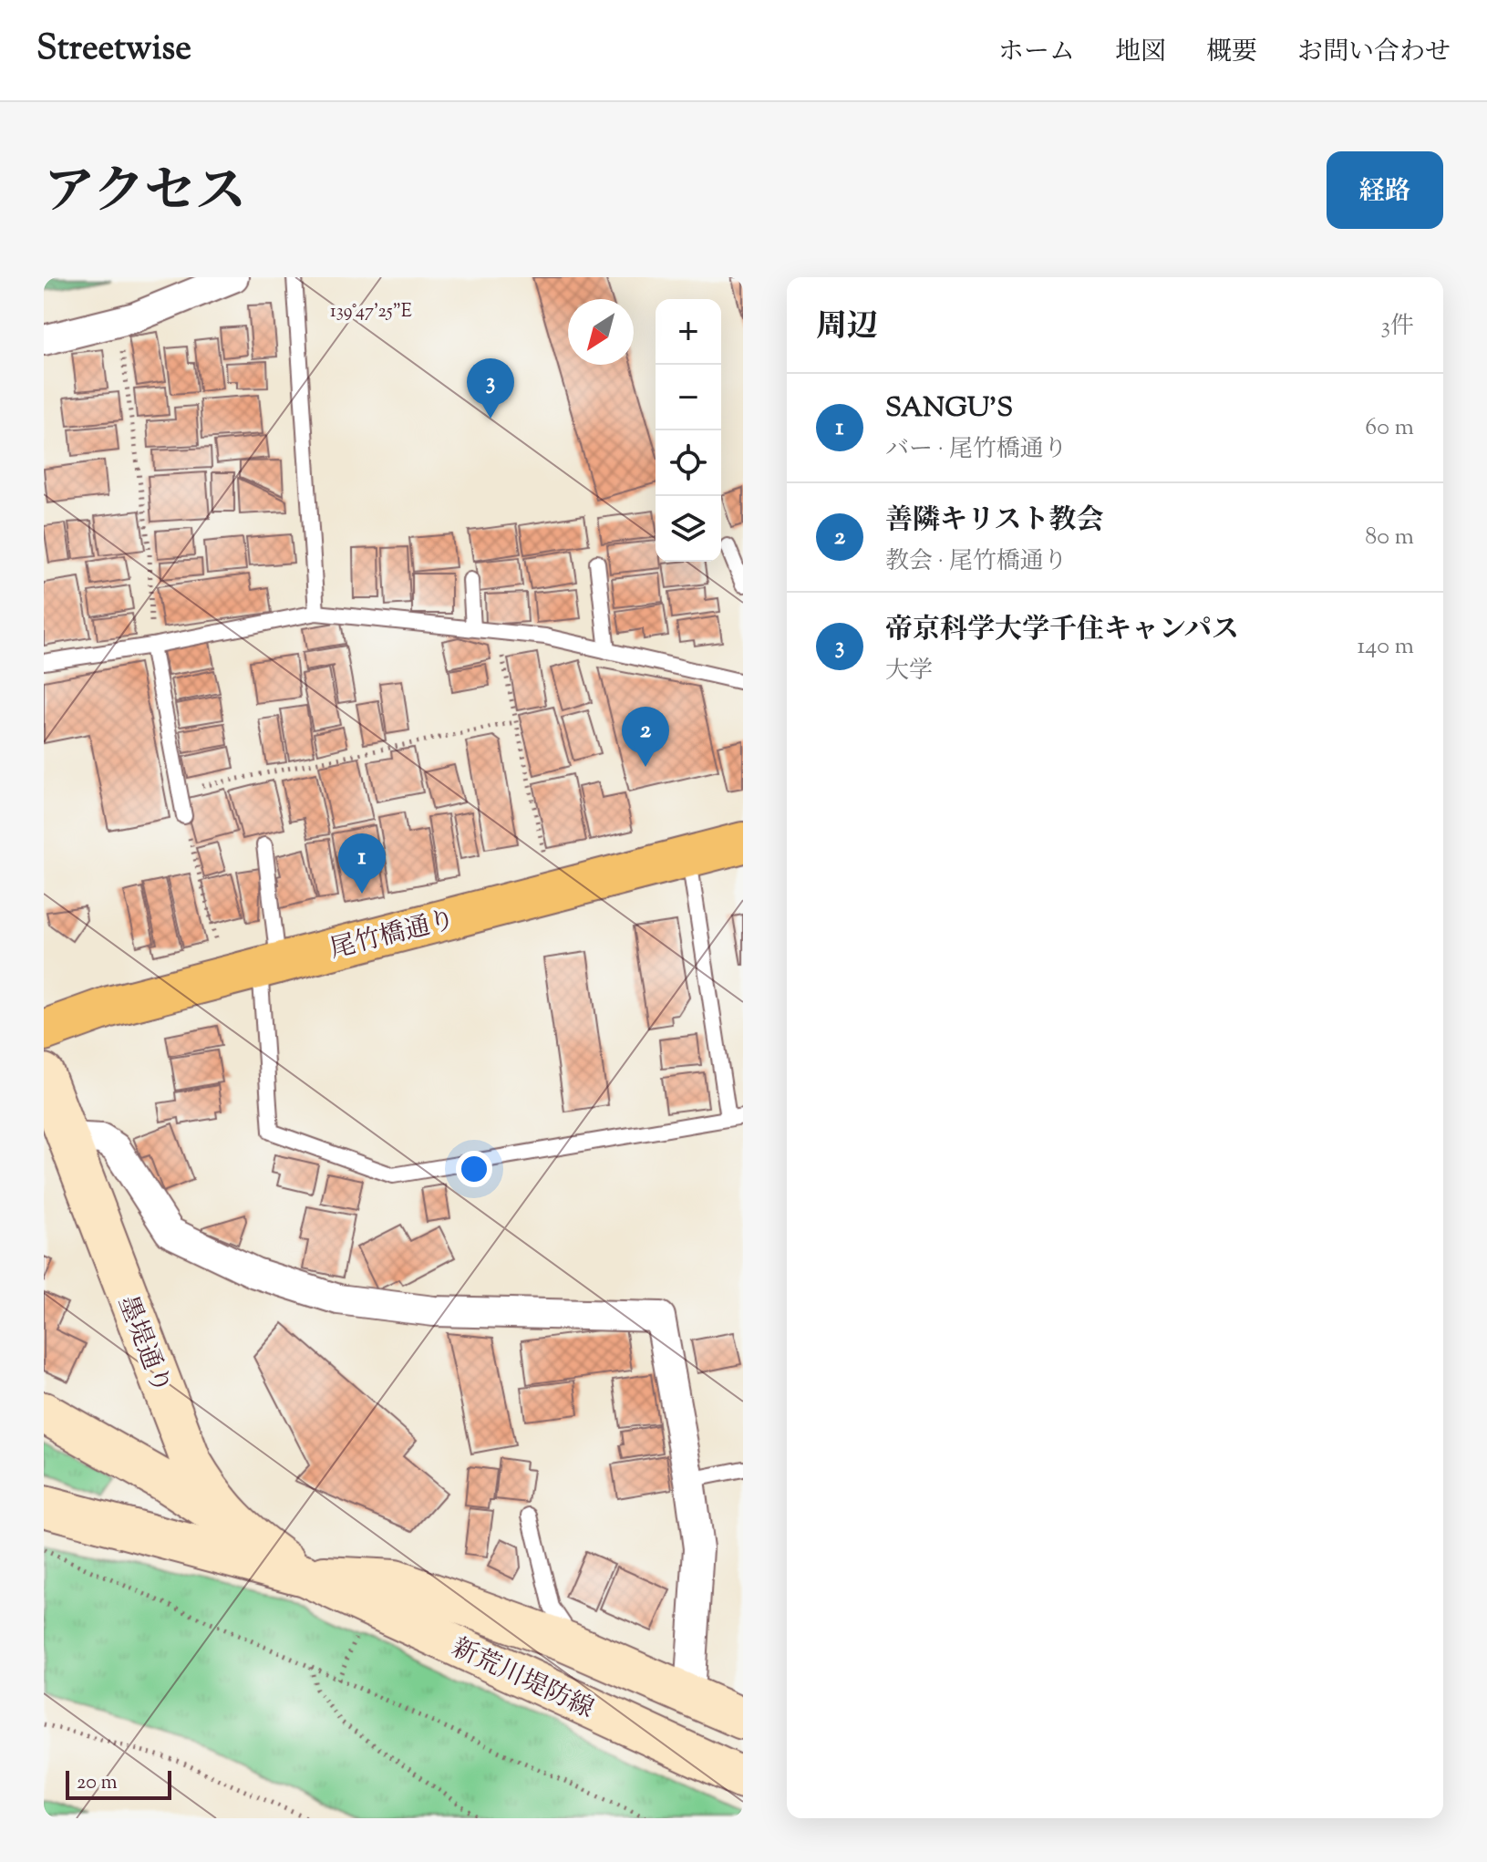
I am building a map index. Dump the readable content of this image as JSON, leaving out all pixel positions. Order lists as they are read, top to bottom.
{
  "streets": {
    "main road": ["尾竹橋通り", "墨堤通り", "新荒川堤防線"]
  },
  "crossings": [
    ["墨堤通り", "新荒川堤防線"]
  ],
  "scale_bar": "20 m",
  "north": "bottom left",
  "page": {
    "header": "Streetwise",
    "nav": [
      "ホーム",
      "地図",
      "概要",
      "お問い合わせ"
    ],
    "title": "アクセス",
    "buttons": "経路",
    "heading": ["周辺", "3件"],
    "map_buttons": ["+", "−"],
    "pins": ["3", "2", "1"],
    "list": [
      {
        "mark": "1",
        "name": "SANGU'S",
        "note": "バー · 尾竹橋通り",
        "value": "60 m"
      },
      {
        "mark": "2",
        "name": "善隣キリスト教会",
        "note": "教会 · 尾竹橋通り",
        "value": "80 m"
      },
      {
        "mark": "3",
        "name": "帝京科学大学千住キャンパス",
        "note": "大学",
        "value": "140 m"
      }
    ],
    "scale": "20 m"
  },
  "coordinates": ["139°47'25\"E"]
}
